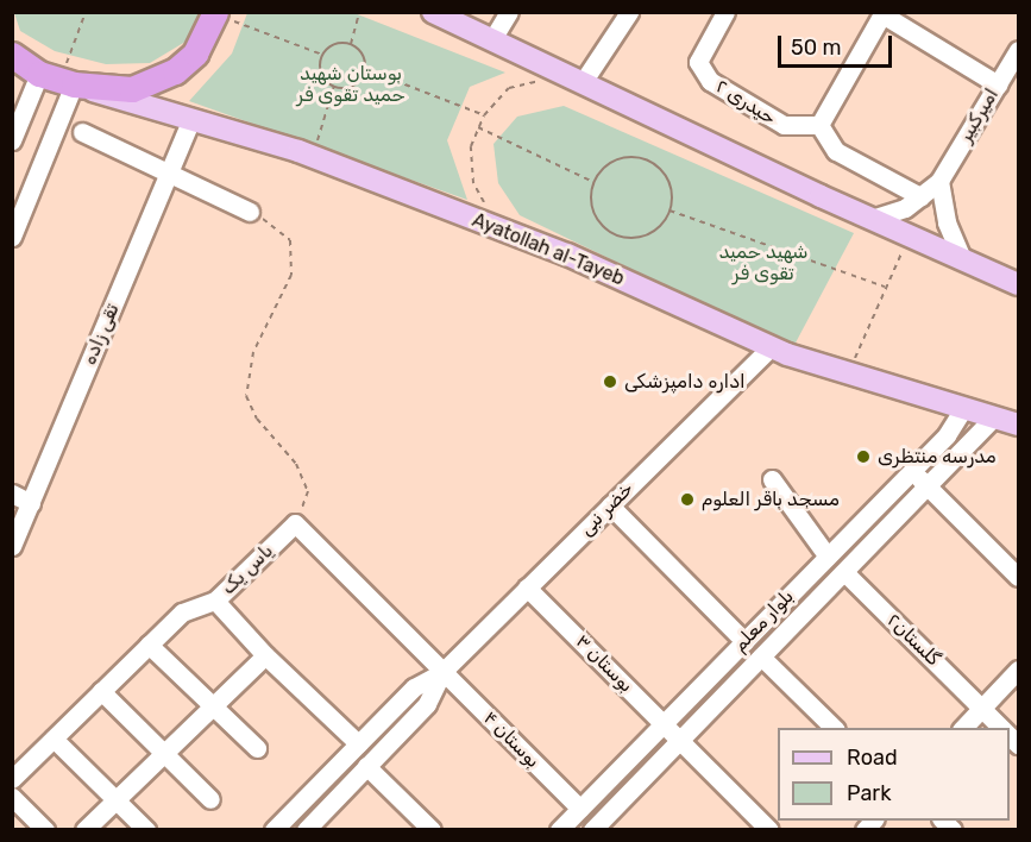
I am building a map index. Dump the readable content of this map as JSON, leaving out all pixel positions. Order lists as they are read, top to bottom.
{
  "streets": {
    "highway": ["Ayatollah al-Tayeb"],
    "street": [
      "حیدری ۲",
      "امیرکبیر",
      "تقی زاده",
      "خضر نبی",
      "یاس یک",
      "بلوار معلم",
      "گلستان۲",
      "بوستان ۳",
      "بوستان ۴"
    ]
  },
  "crossings": [
    ["Ayatollah al-Tayeb", "تقی زاده"],
    ["Ayatollah al-Tayeb", "خضر نبی"],
    ["Ayatollah al-Tayeb", "بلوار معلم"],
    ["خضر نبی", "بوستان ۳"],
    ["خضر نبی", "بوستان ۴"],
    ["بلوار معلم", "گلستان۲"],
    ["بلوار معلم", "بوستان ۳"],
    ["بلوار معلم", "بوستان ۴"]
  ],
  "parks": ["بوستان شهید حمید تقوی فر", "شهید حمید تقوی فر"],
  "places": ["اداره دامپزشکی", "مدرسه منتظری", "مسجد باقر العلوم"],
  "legend": ["Road", "Park"],
  "scale_bar": "50 m"
}
